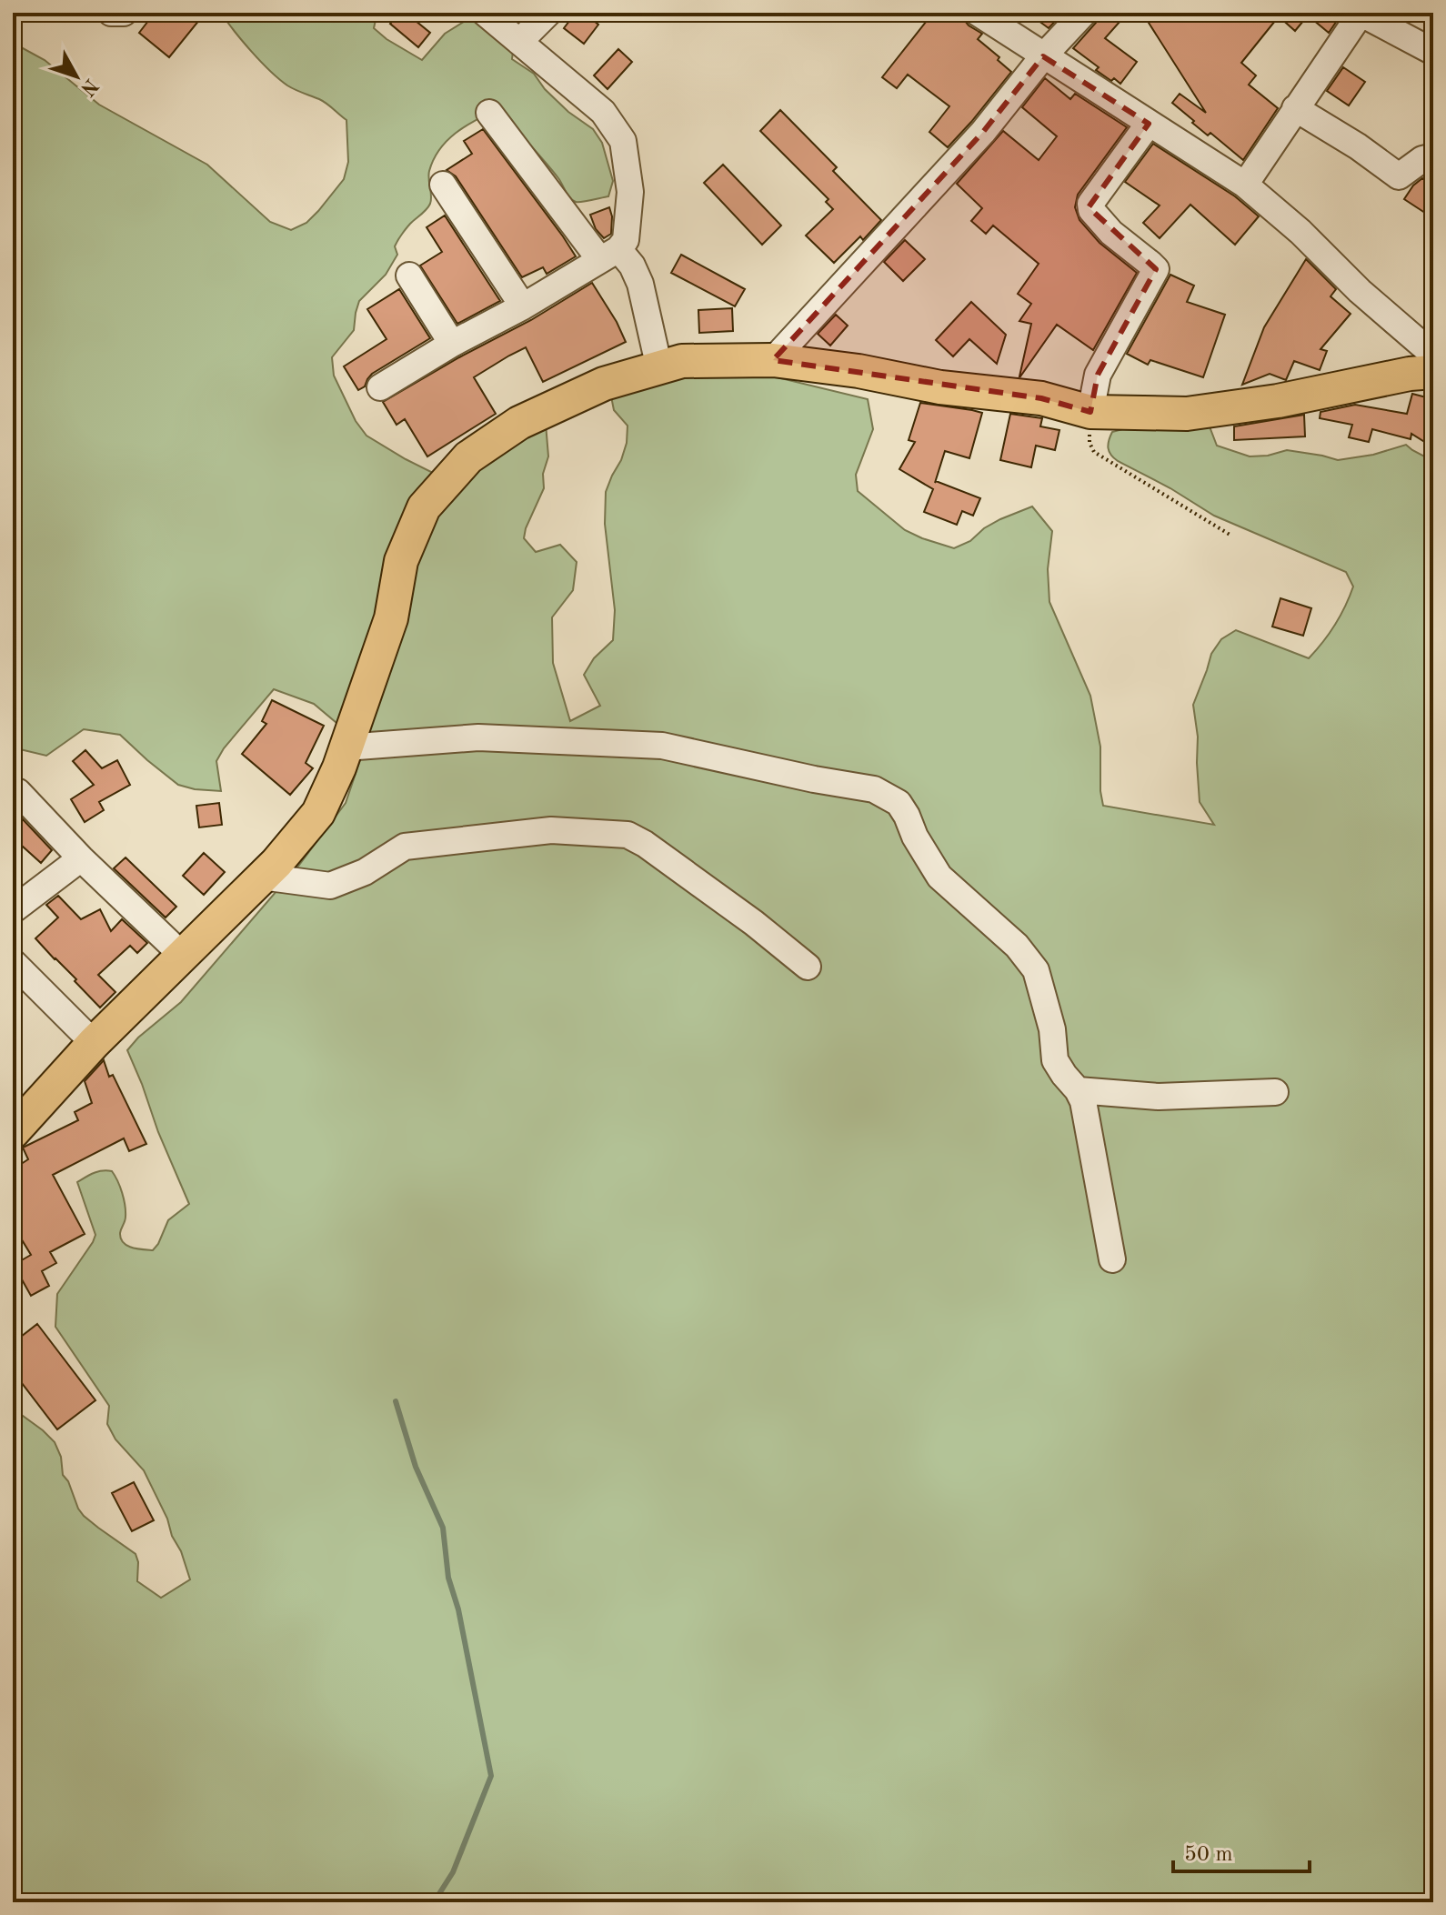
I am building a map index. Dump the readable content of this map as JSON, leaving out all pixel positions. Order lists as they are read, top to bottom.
{
  "scale_bar": "50 m",
  "north": "bottom right"
}
